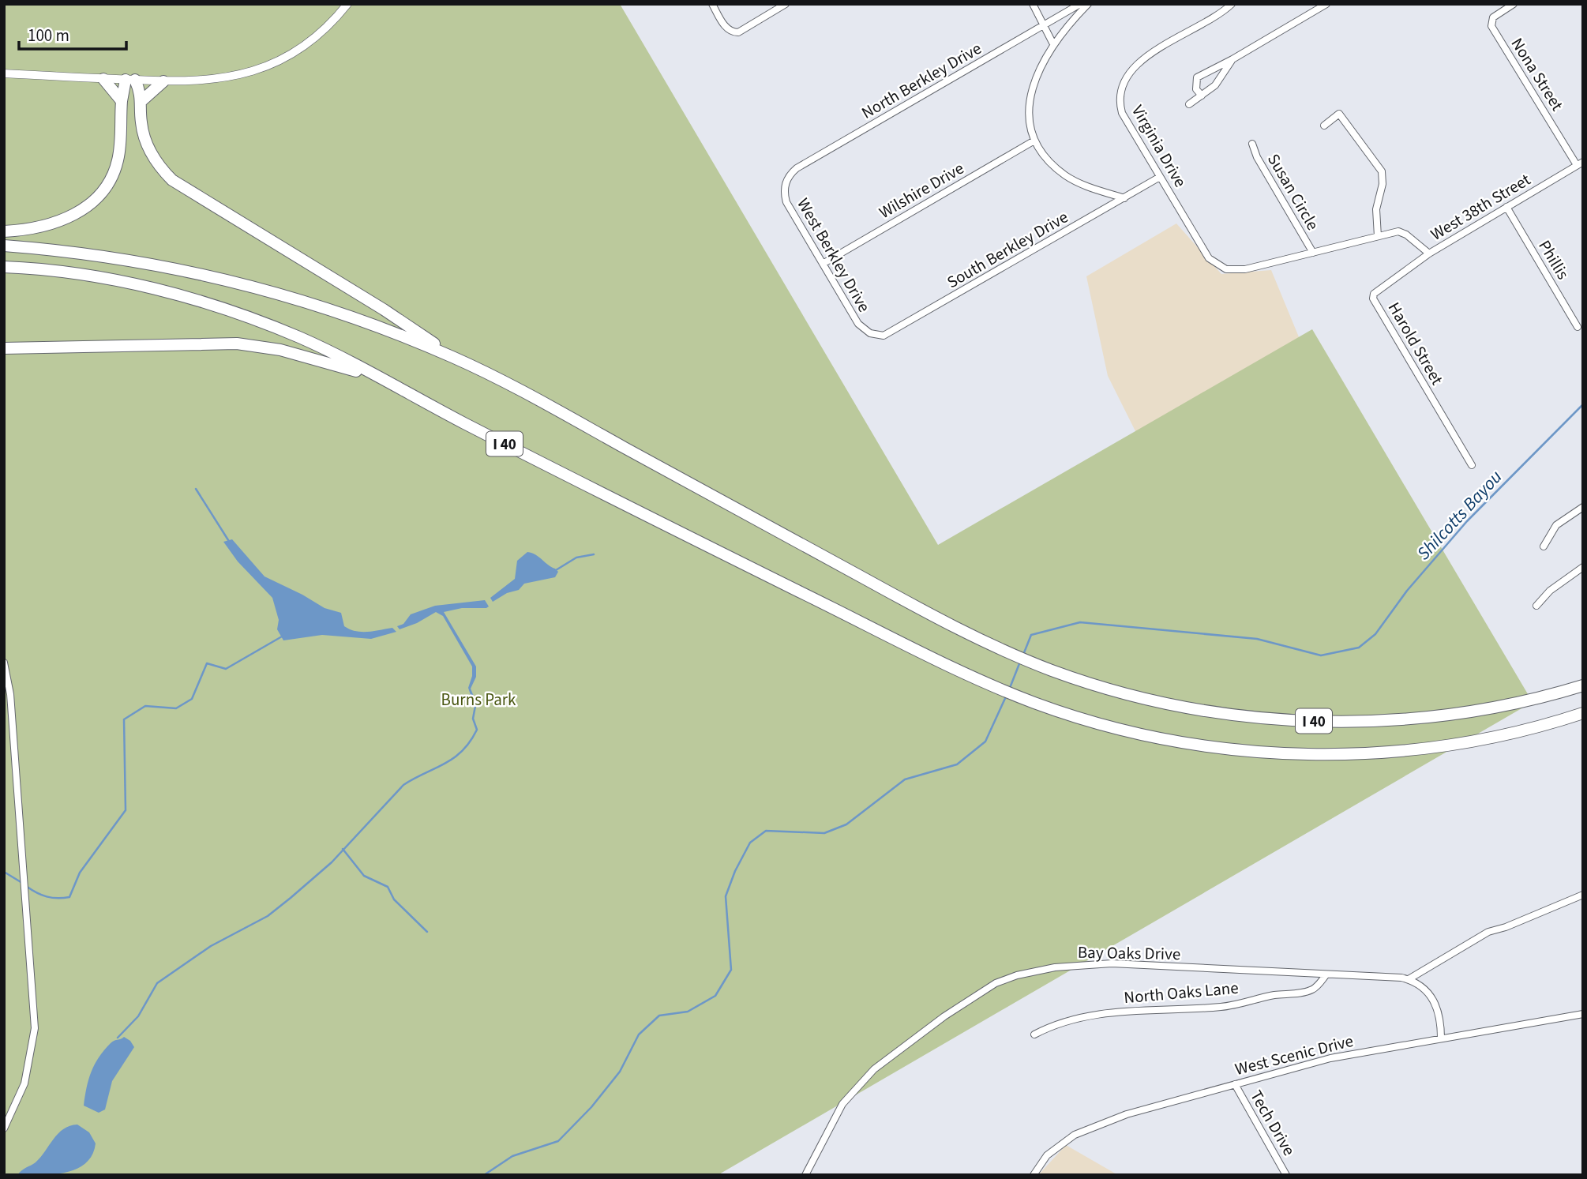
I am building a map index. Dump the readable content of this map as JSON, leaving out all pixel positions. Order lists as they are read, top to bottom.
{
  "streets": {
    "highway": ["I 40"],
    "street": [
      "Nona Street",
      "North Berkley Drive",
      "Virginia Drive",
      "Wilshire Drive",
      "Susan Circle",
      "West 38th Street",
      "South Berkley Drive",
      "West Berkley Drive",
      "Phillis",
      "Harold Street",
      "Bay Oaks Drive",
      "North Oaks Lane",
      "West Scenic Drive",
      "Tech Drive"
    ]
  },
  "crossings": [
    ["Nona Street", "West 38th Street"],
    ["North Berkley Drive", "West Berkley Drive"],
    ["Virginia Drive", "West 38th Street"],
    ["Virginia Drive", "South Berkley Drive"],
    ["Wilshire Drive", "West Berkley Drive"],
    ["Susan Circle", "West 38th Street"],
    ["West 38th Street", "Phillis"],
    ["West 38th Street", "Harold Street"],
    ["South Berkley Drive", "West Berkley Drive"],
    ["Bay Oaks Drive", "North Oaks Lane"],
    ["West Scenic Drive", "Tech Drive"]
  ],
  "water": ["Shilcotts Bayou"],
  "parks": ["Burns Park"],
  "scale_bar": "100 m"
}
